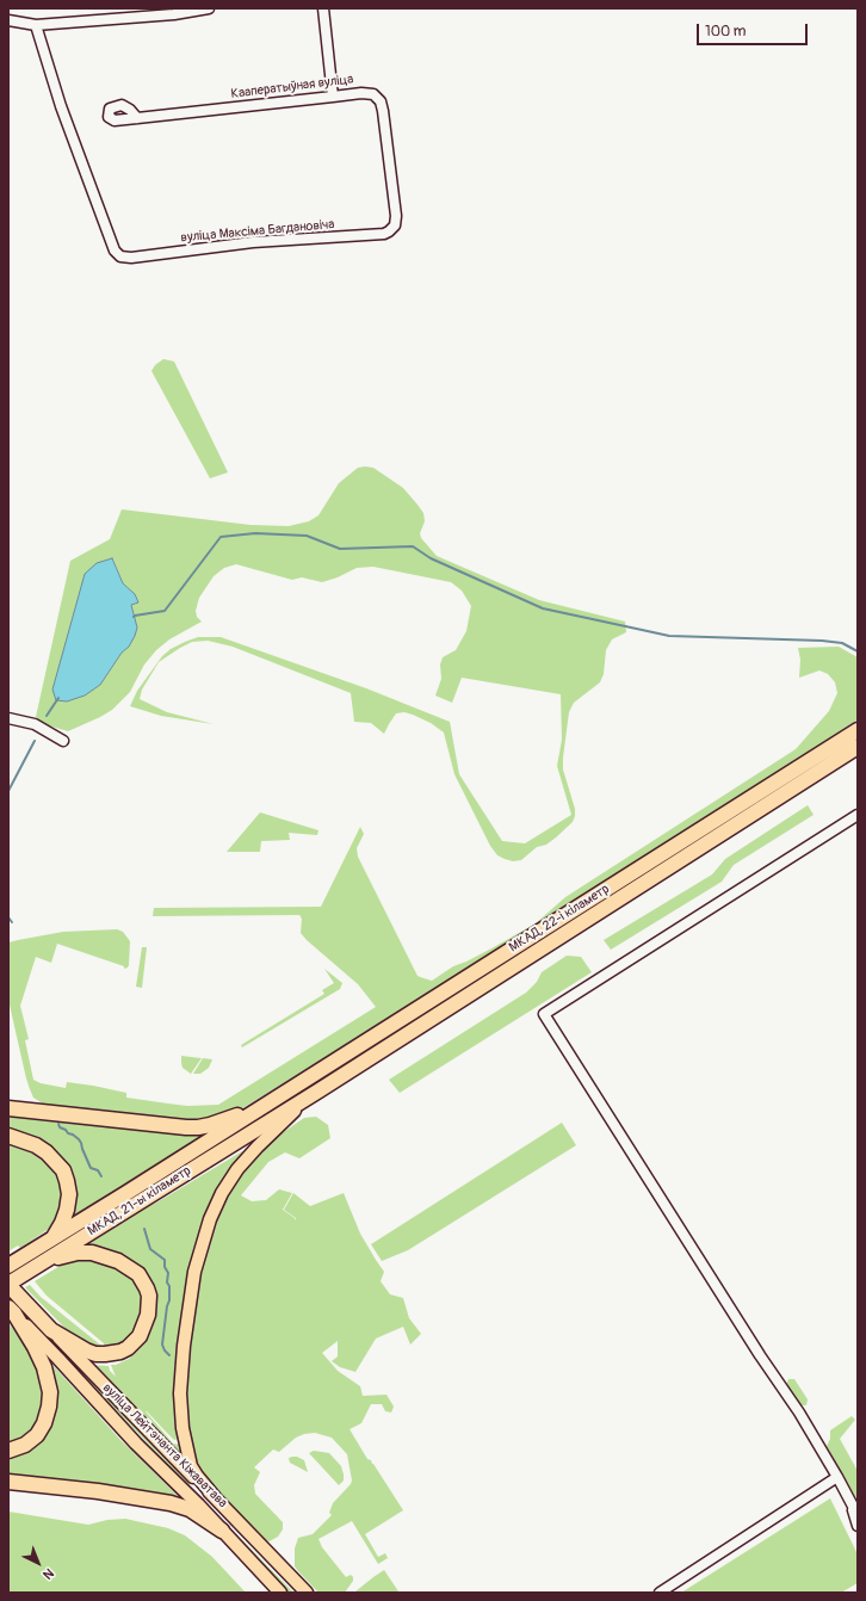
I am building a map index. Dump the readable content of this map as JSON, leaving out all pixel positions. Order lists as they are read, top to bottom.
{
  "streets": {
    "highway": ["МКАД, 22-і кіламетр", "МКАД, 21-ы кіламетр", "вуліца Лейтэнанта Кіжаватава"],
    "street": ["Кааператыўная вуліца", "вуліца Максіма Багдановіча"]
  },
  "crossings": [
    ["Кааператыўная вуліца", "вуліца Максіма Багдановіча"],
    ["МКАД, 22-і кіламетр", "МКАД, 21-ы кіламетр"],
    ["МКАД, 21-ы кіламетр", "вуліца Лейтэнанта Кіжаватава"]
  ],
  "scale_bar": "100 m",
  "north": "bottom right"
}
